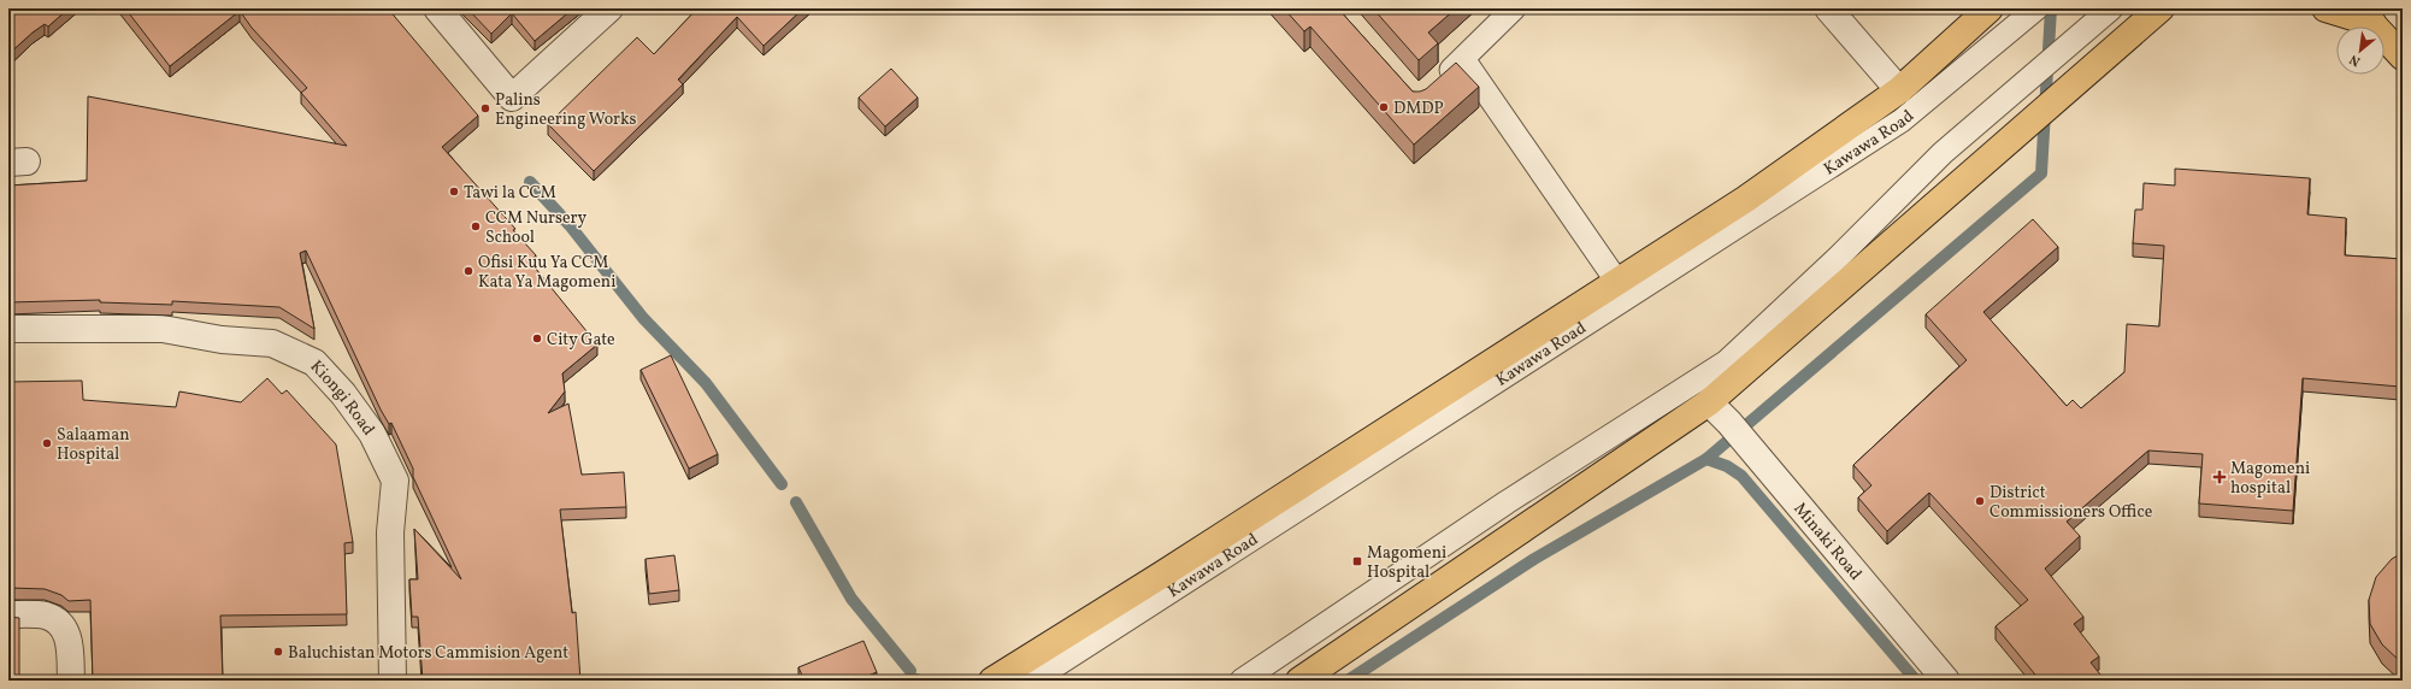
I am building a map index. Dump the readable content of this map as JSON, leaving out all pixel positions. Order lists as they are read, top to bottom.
{
  "streets": {
    "main road": ["Kawawa Road"],
    "street": ["Kiongi Road", "Minaki Road"]
  },
  "places": {
    "other": [
      "DMDP",
      "Palins Engineering Works",
      "Tawi la CCM",
      "CCM Nursery School",
      "Ofisi Kuu Ya CCM Kata Ya Magomeni",
      "City Gate",
      "Salaaman Hospital",
      "District Commissioners Office",
      "Baluchistan Motors Cammision Agent"
    ],
    "health": ["Magomeni hospital"],
    "transit": ["Magomeni Hospital"]
  },
  "north": "bottom left"
}
